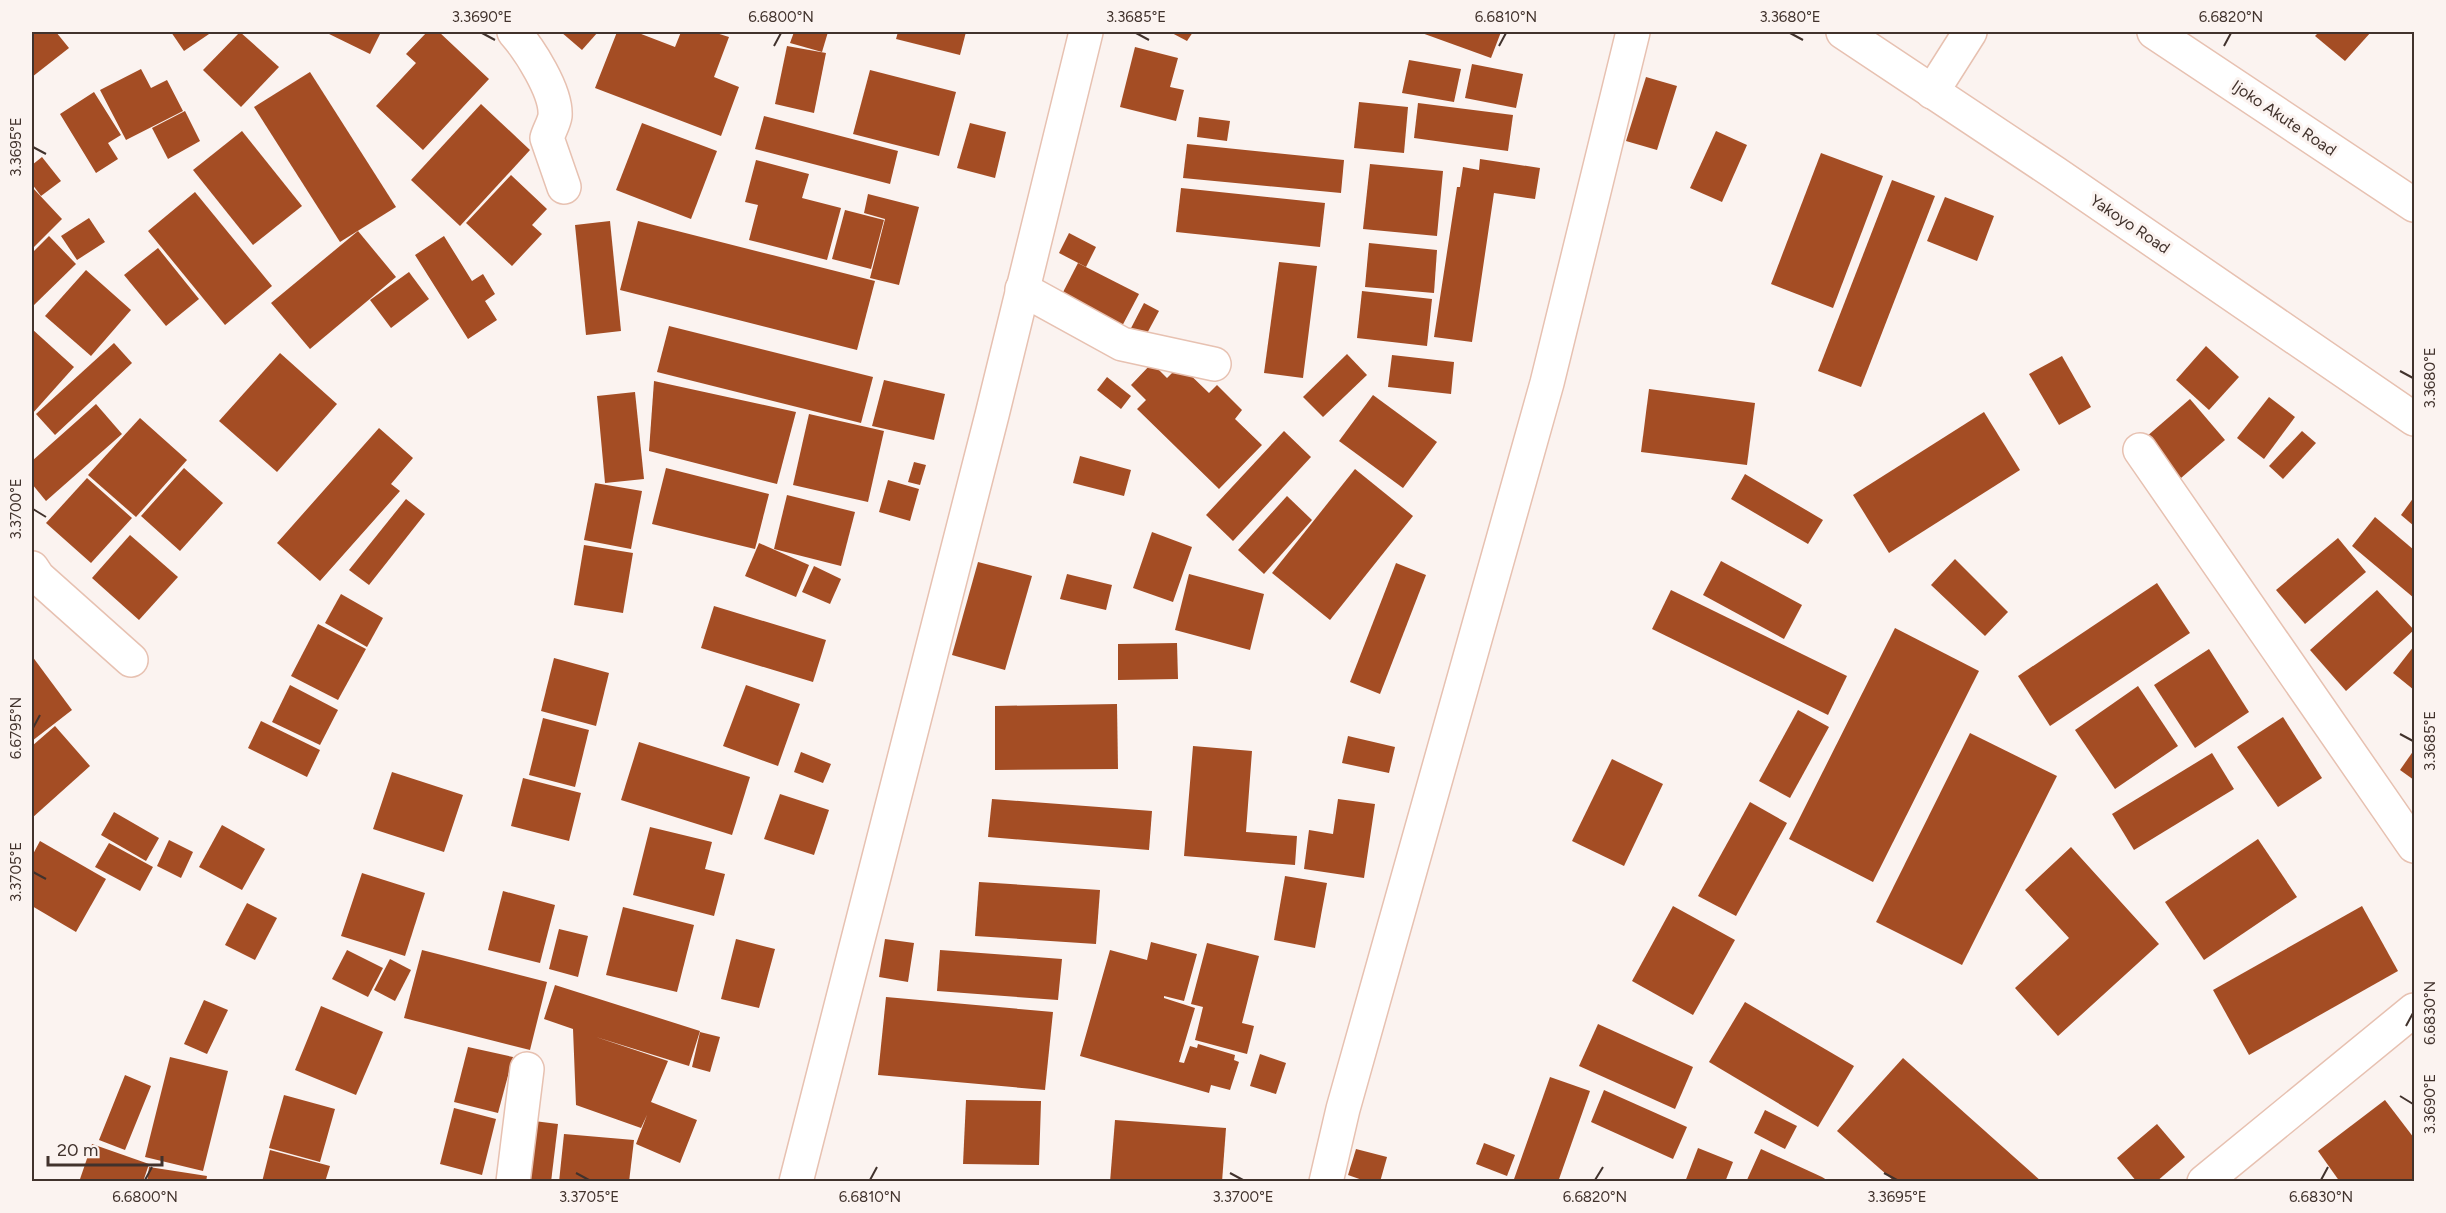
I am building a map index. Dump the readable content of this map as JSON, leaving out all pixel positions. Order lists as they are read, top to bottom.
{
  "streets": {
    "street": ["Ijoko Akute Road", "Yakoyo Road"]
  },
  "scale_bar": "20 m",
  "coordinates": [
    "3.3690°E",
    "6.6800°N",
    "3.3685°E",
    "6.6810°N",
    "3.3680°E",
    "6.6820°N",
    "3.3695°E",
    "3.3700°E",
    "6.6795°N",
    "3.3705°E",
    "6.6830°N"
  ]
}
